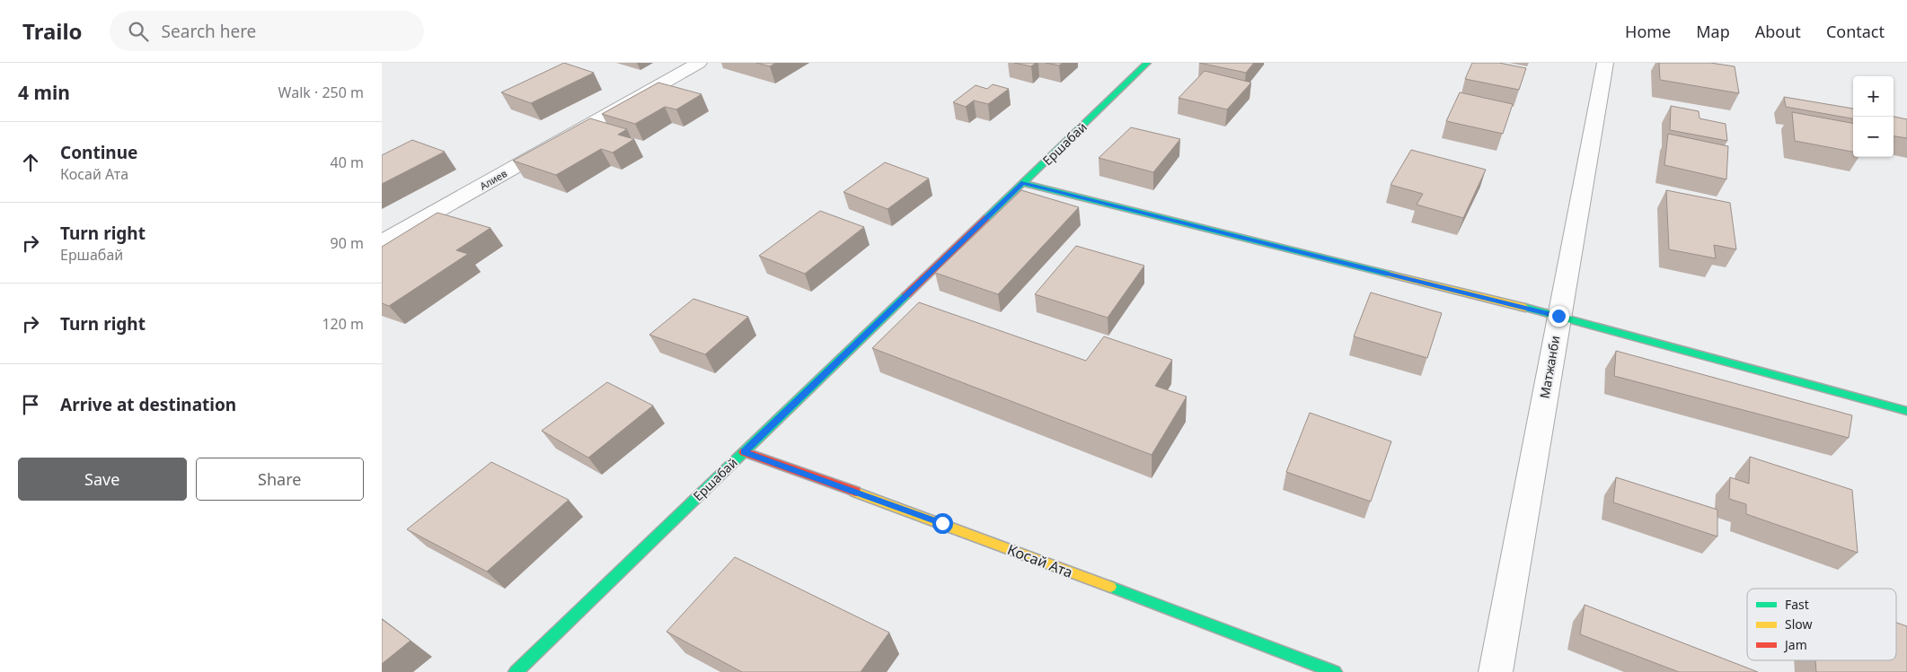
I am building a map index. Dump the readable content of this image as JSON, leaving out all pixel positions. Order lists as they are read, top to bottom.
{
  "streets": {
    "street": [
      "Ершабай",
      "Алиев",
      "Матжанби",
      "Косай Ата"
    ]
  },
  "crossings": [
    ["Ершабай", "Косай Ата"]
  ],
  "legend": ["Fast", "Slow", "Jam"],
  "page": {
    "header": "Trailo",
    "search": "Search here",
    "nav": [
      "Home",
      "Map",
      "About",
      "Contact"
    ],
    "heading": ["4 min", "Walk · 250 m"],
    "map_buttons": ["+", "−"],
    "list": [
      ["Continue", "Косай Ата", "40 m"],
      ["Turn right", "Ершабай", "90 m"],
      ["Turn right", "120 m"],
      "Arrive at destination"
    ],
    "buttons": ["Save", "Share"]
  }
}
